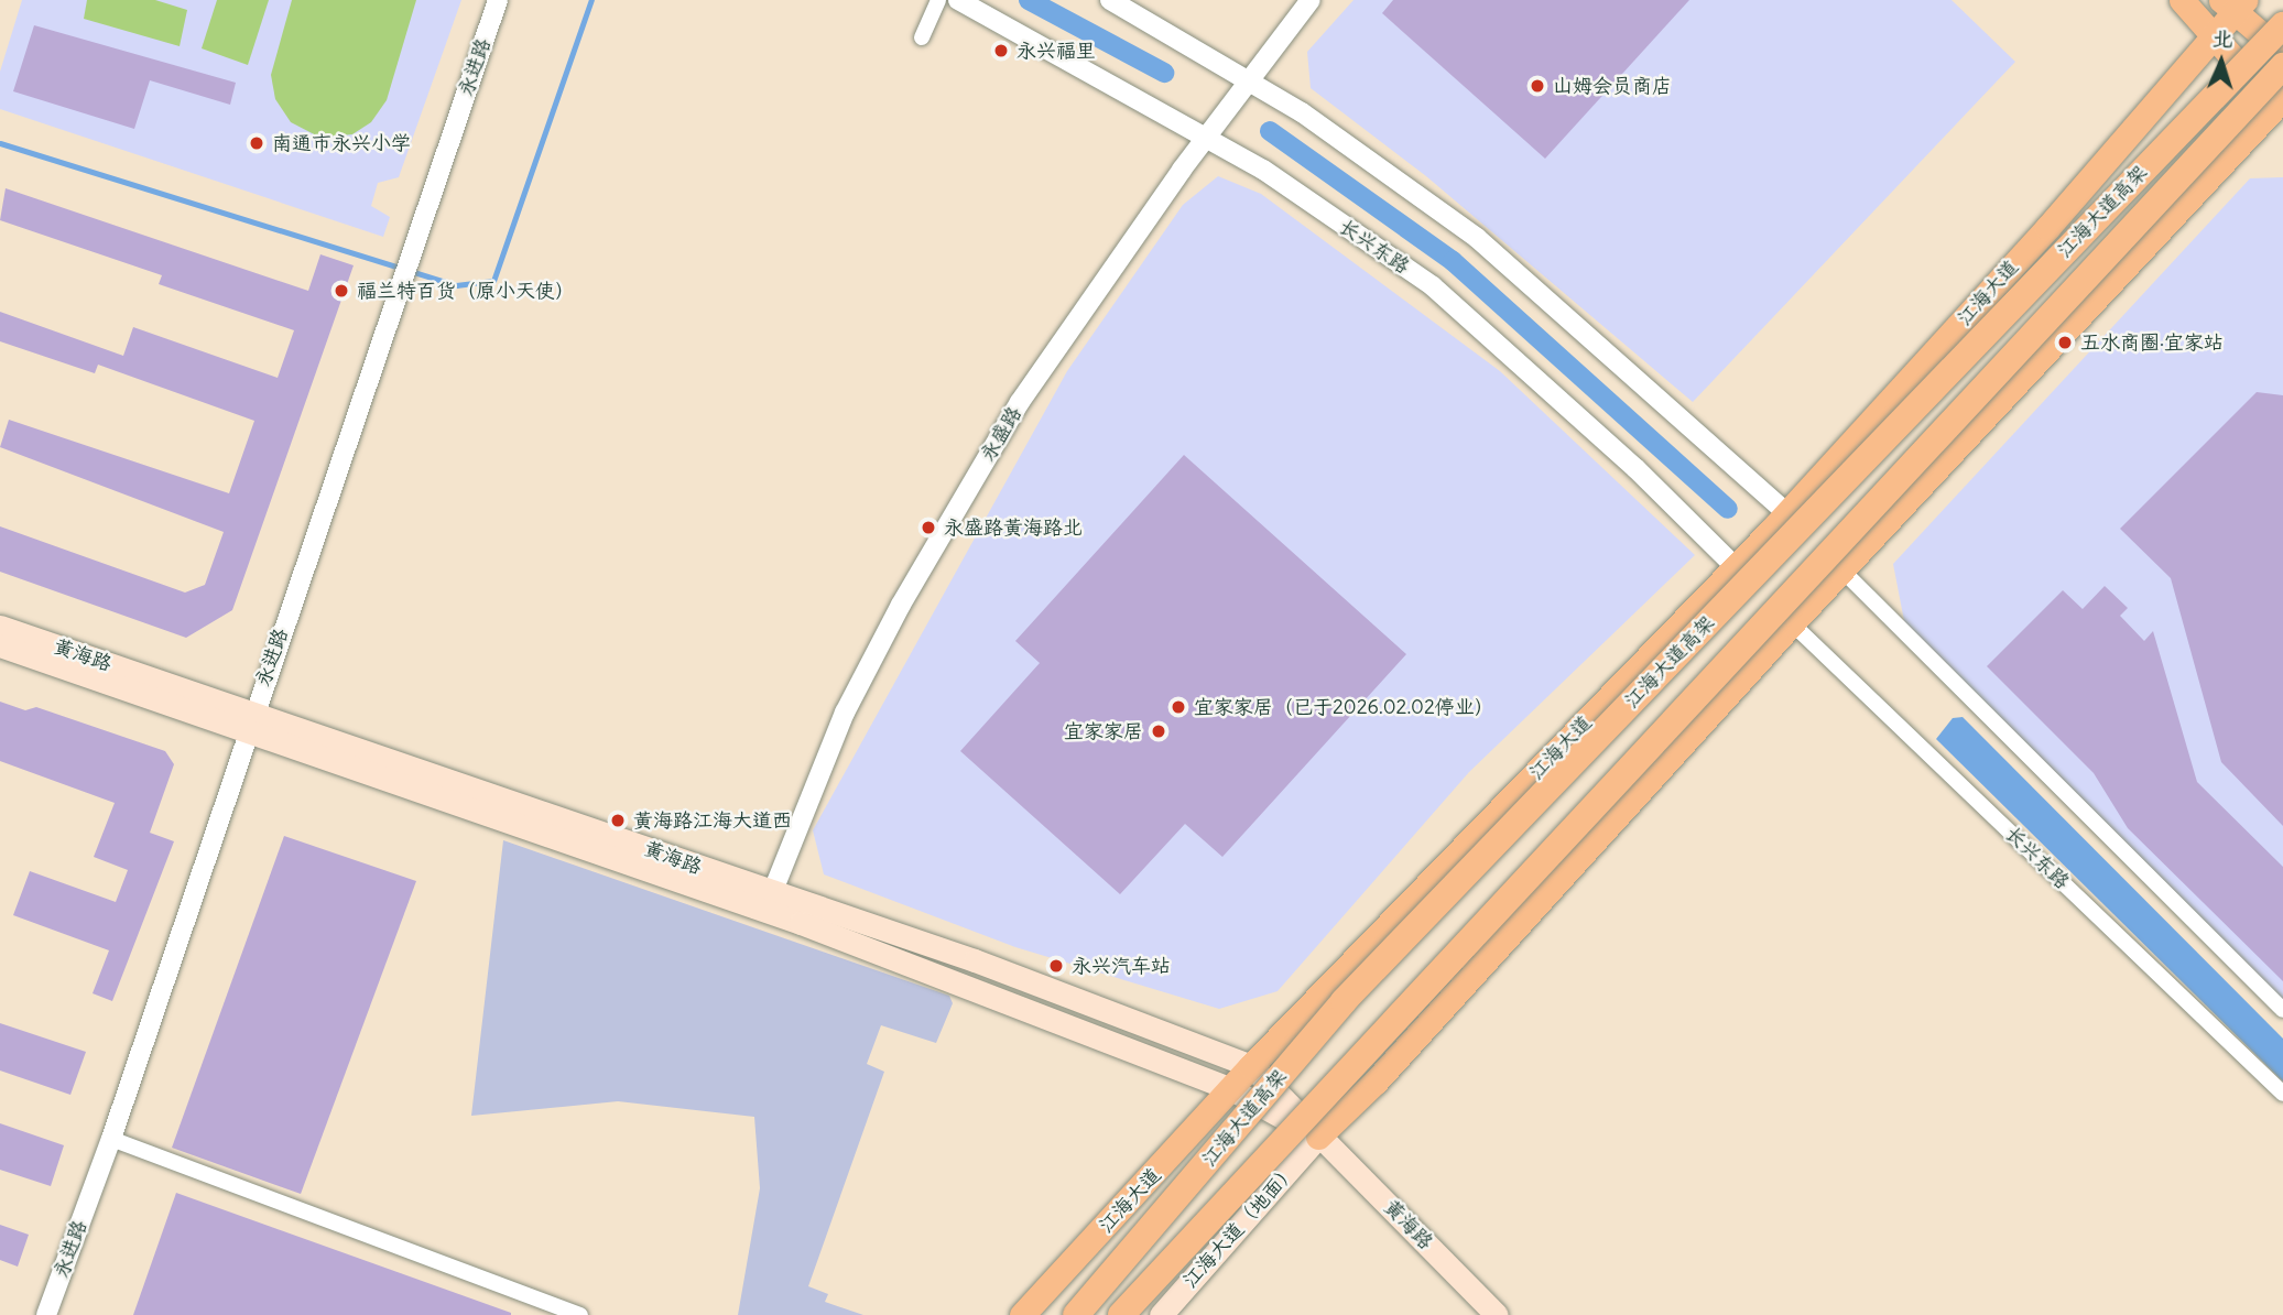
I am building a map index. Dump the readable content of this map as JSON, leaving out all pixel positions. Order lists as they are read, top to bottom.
{
  "streets": {
    "highway": ["江海大道高架"],
    "main road": ["江海大道", "黄海路", "江海大道（地面）"],
    "street": ["永进路", "长兴东路", "永盛路"]
  },
  "crossings": [
    ["永进路", "黄海路"],
    ["长兴东路", "江海大道"],
    ["长兴东路", "永盛路"],
    ["江海大道", "黄海路"],
    ["永盛路", "黄海路"],
    ["黄海路", "江海大道（地面）"]
  ],
  "places": [
    "永兴福里",
    "山姆会员商店",
    "南通市永兴小学",
    "福兰特百货（原小天使）",
    "五水商圈·宜家站",
    "永盛路黄海路北",
    "宜家家居（已于2026.02.02停业）",
    "宜家家居",
    "黄海路江海大道西",
    "永兴汽车站"
  ],
  "north": "top"
}
